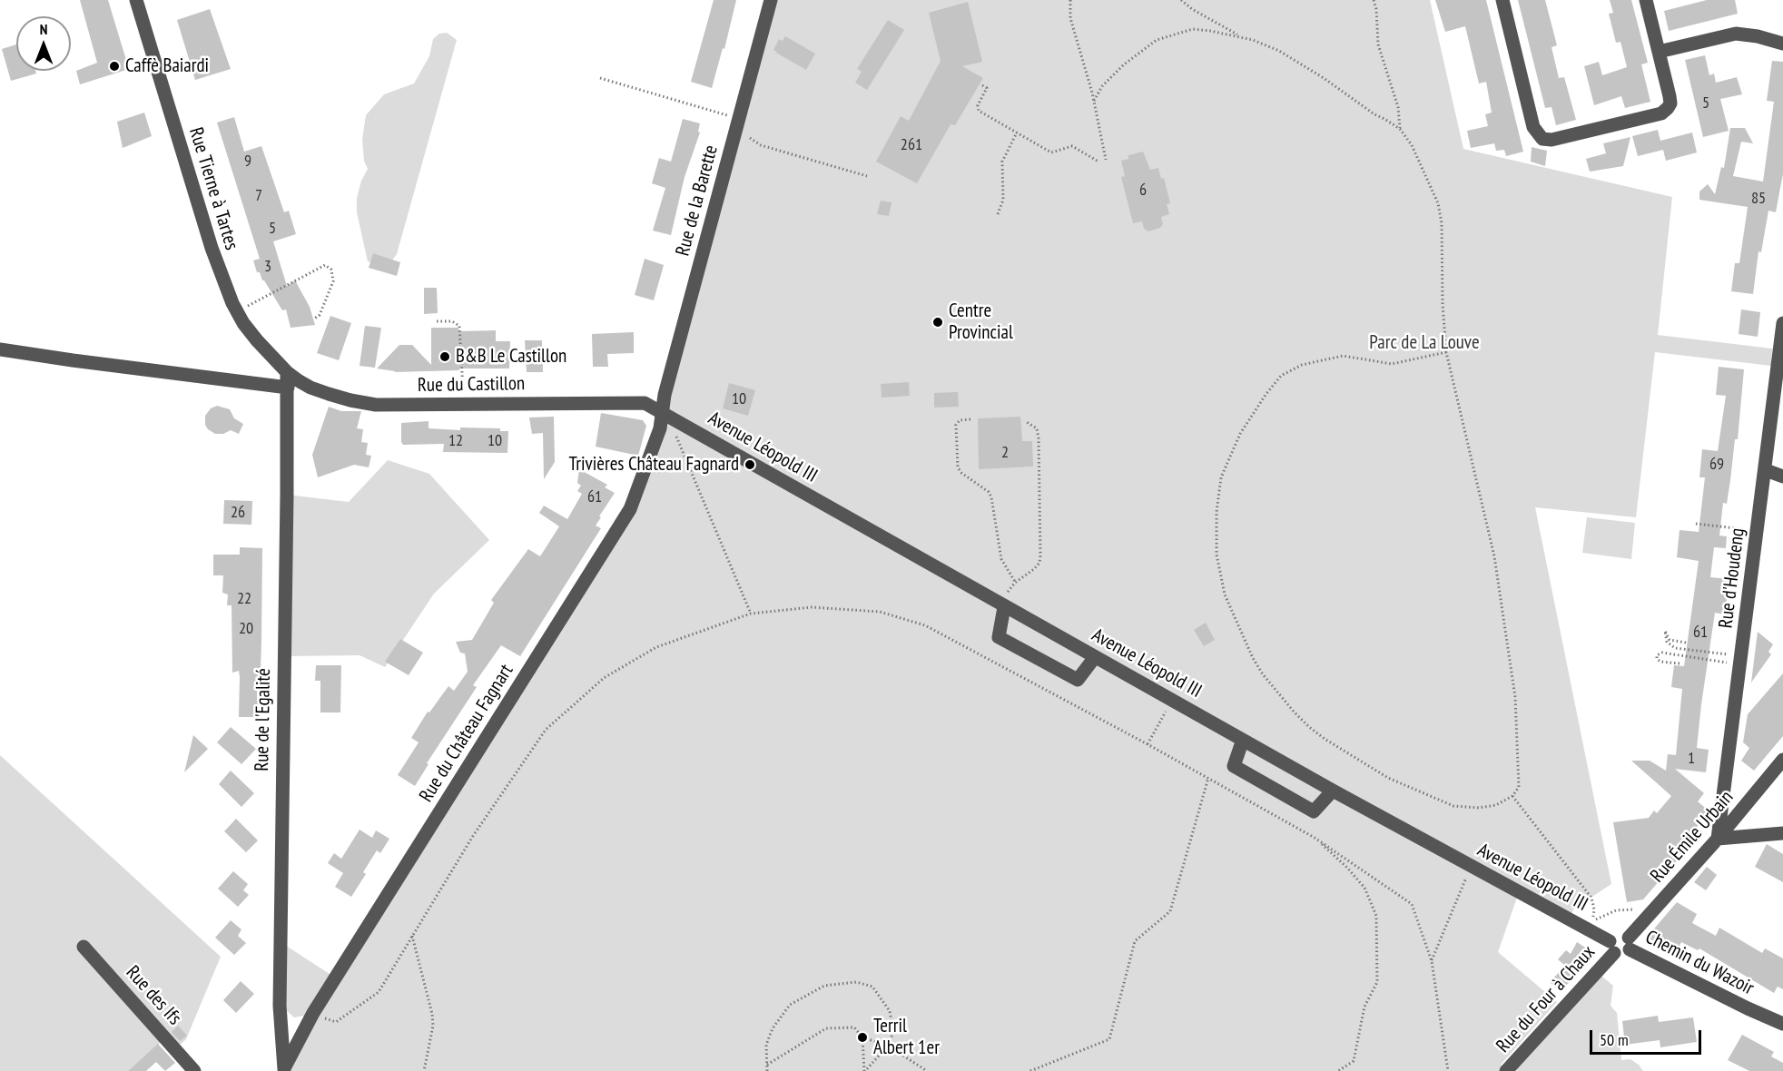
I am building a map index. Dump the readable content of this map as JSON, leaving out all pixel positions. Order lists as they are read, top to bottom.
{
  "streets": {
    "street": [
      "Rue Tierne à Tartes",
      "Rue de la Barette",
      "Rue du Castillon",
      "Avenue Léopold III",
      "Rue d'Houdeng",
      "Rue de l'Egalité",
      "Rue du Château Fagnart",
      "Rue Émile Urbain",
      "Chemin du Wazoir",
      "Rue des Ifs",
      "Rue du Four à Chaux"
    ]
  },
  "crossings": [
    ["Rue Tierne à Tartes", "Rue du Castillon"],
    ["Rue Tierne à Tartes", "Rue de l'Egalité"],
    ["Rue de la Barette", "Rue du Castillon"],
    ["Rue de la Barette", "Avenue Léopold III"],
    ["Rue de la Barette", "Rue du Château Fagnart"],
    ["Rue du Castillon", "Avenue Léopold III"],
    ["Rue du Castillon", "Rue de l'Egalité"],
    ["Rue du Castillon", "Rue du Château Fagnart"],
    ["Avenue Léopold III", "Rue du Château Fagnart"],
    ["Avenue Léopold III", "Rue du Four à Chaux"],
    ["Rue d'Houdeng", "Rue Émile Urbain"],
    ["Rue de l'Egalité", "Rue du Château Fagnart"],
    ["Rue Émile Urbain", "Chemin du Wazoir"]
  ],
  "parks": ["Parc de La Louve"],
  "places": [
    "Caffè Baiardi",
    "Centre Provincial",
    "B&B Le Castillon",
    "Trivières Château Fagnard",
    "Terril Albert 1er"
  ],
  "house_numbers": [
    "5",
    "261",
    "9",
    "6",
    "7",
    "85",
    "5",
    "3",
    "10",
    "12",
    "10",
    "2",
    "69",
    "61",
    "26",
    "22",
    "20",
    "61",
    "1"
  ],
  "scale_bar": "50 m",
  "north": "top"
}
